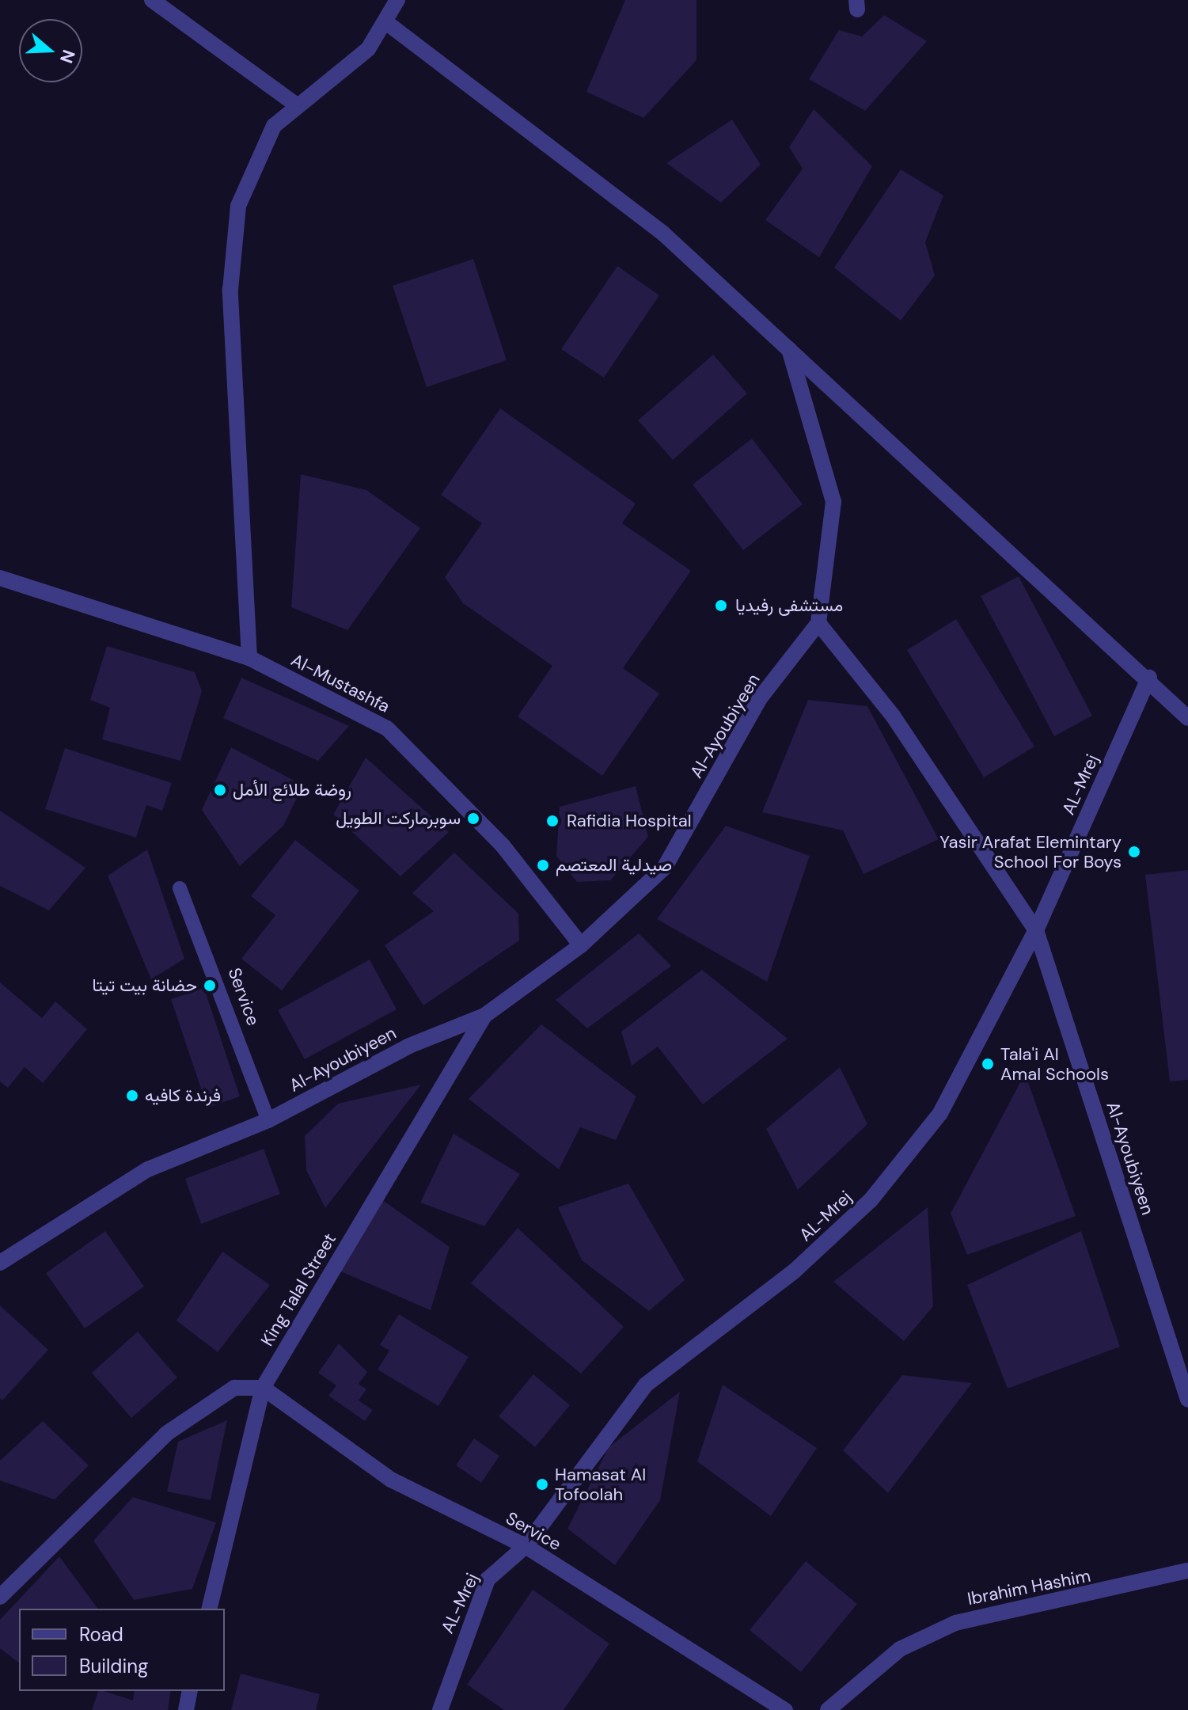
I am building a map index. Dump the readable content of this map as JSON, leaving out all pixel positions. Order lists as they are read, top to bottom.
{
  "streets": {
    "street": [
      "Al-Mustashfa",
      "Al-Ayoubiyeen",
      "AL-Mrej",
      "Service",
      "King Talal Street",
      "Ibrahim Hashim"
    ]
  },
  "crossings": [
    ["Al-Mustashfa", "Al-Ayoubiyeen"],
    ["Al-Ayoubiyeen", "AL-Mrej"],
    ["Al-Ayoubiyeen", "Service"],
    ["Al-Ayoubiyeen", "King Talal Street"],
    ["AL-Mrej", "Service"],
    ["Service", "King Talal Street"]
  ],
  "places": [
    "مستشفى رفيديا",
    "روضة طلائع الأمل",
    "سوبرماركت الطويل",
    "Rafidia Hospital",
    "Yasir Arafat Elemintary School For Boys",
    "صيدلية المعتصم",
    "حضانة بيت تيتا",
    "Tala'i Al Amal Schools",
    "فرندة كافيه",
    "Hamasat Al Tofoolah"
  ],
  "legend": ["Road", "Building"],
  "north": "right"
}
